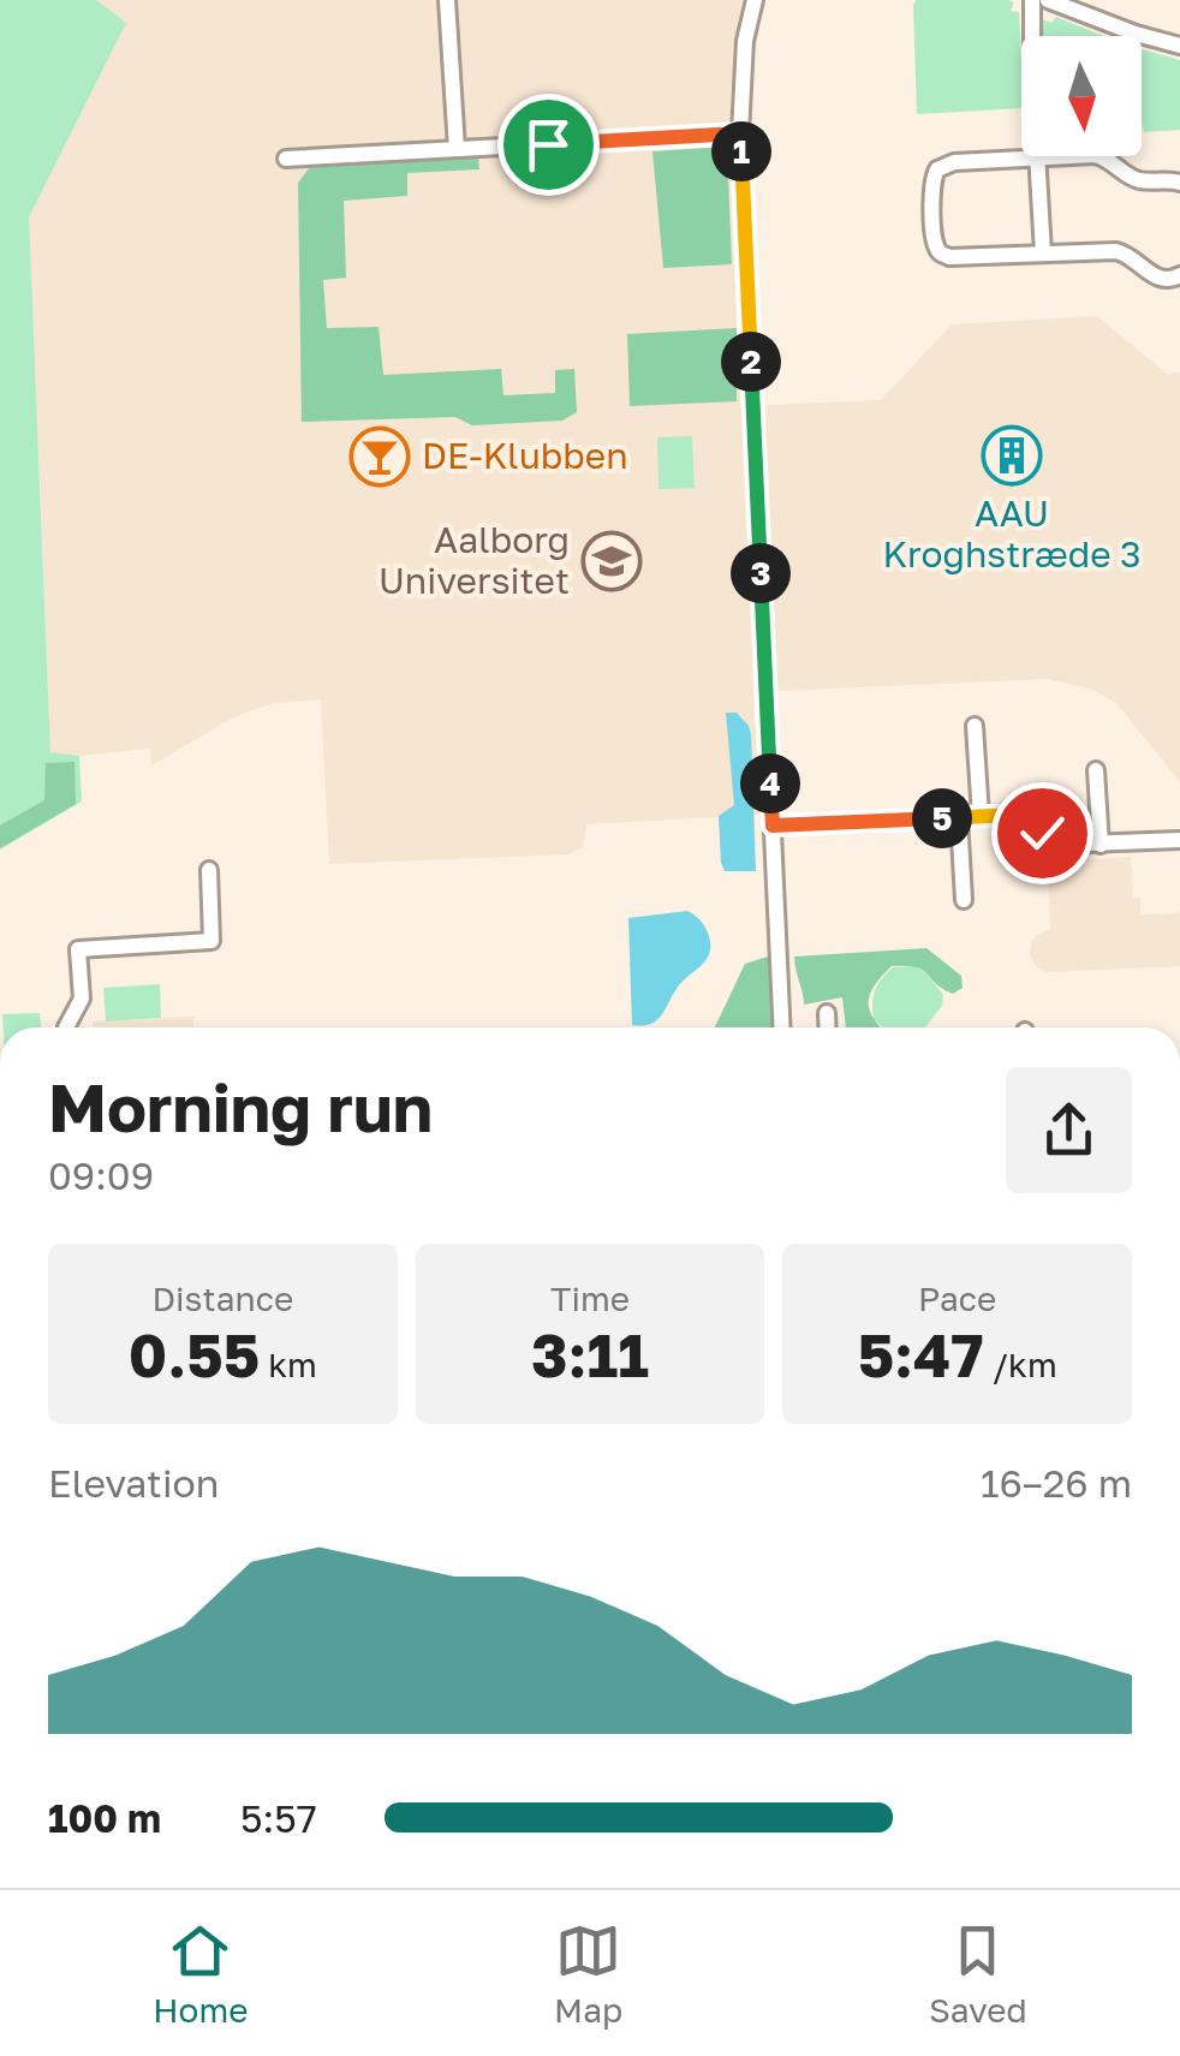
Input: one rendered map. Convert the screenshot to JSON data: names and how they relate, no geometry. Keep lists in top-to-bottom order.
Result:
{
  "places": {
    "building": ["AAU Kroghstræde 3"],
    "bar": ["DE-Klubben"],
    "school or university": ["Aalborg Universitet"]
  },
  "north": "bottom",
  "page": {
    "pins": [
      "1",
      "2",
      "3",
      "4",
      "5"
    ],
    "heading": ["Morning run", "09:09"],
    "stats": [
      ["Distance", "0.55 km"],
      ["Time", "3:11"],
      ["Pace", "5:47 /km"]
    ],
    "chart": ["Elevation", "16–26 m"],
    "list": [
      {
        "name": "100 m",
        "note": "5:57"
      }
    ],
    "tabs": ["Home", "Map", "Saved"]
  }
}
